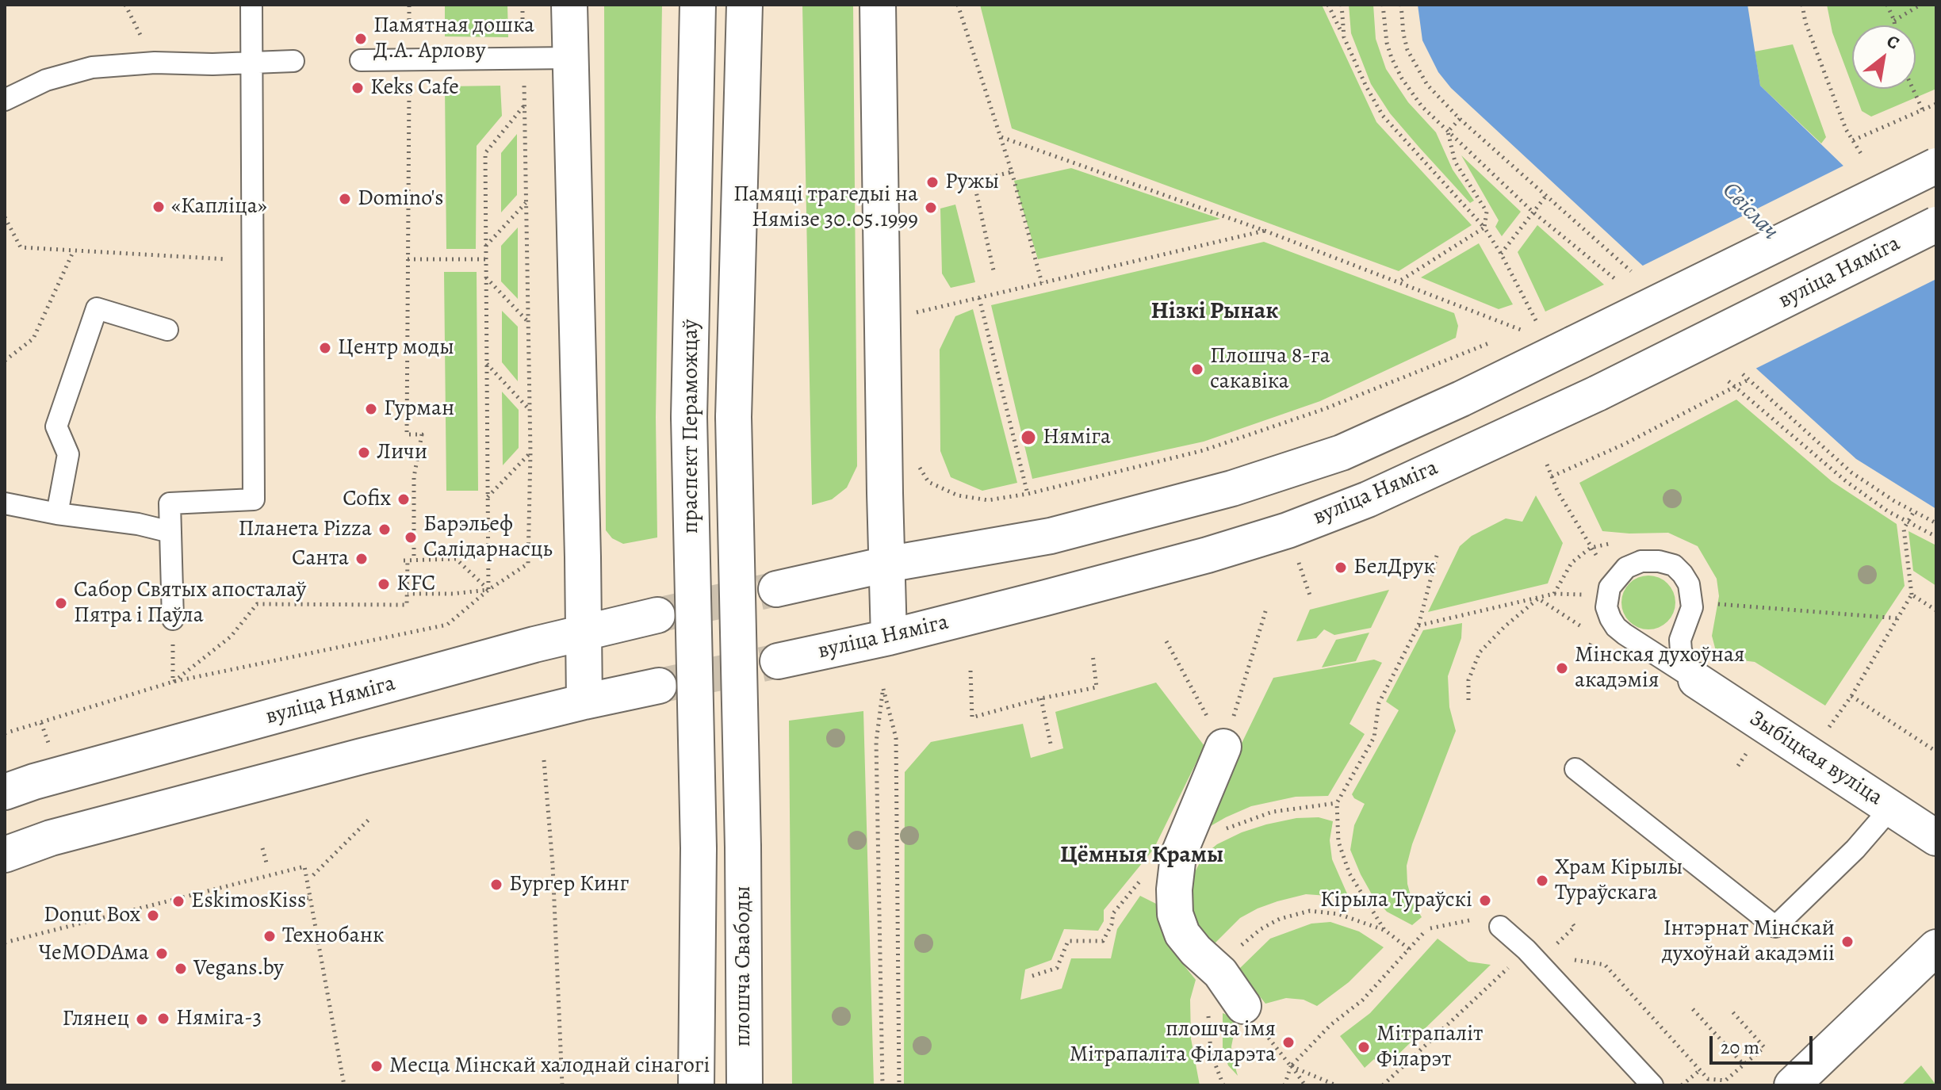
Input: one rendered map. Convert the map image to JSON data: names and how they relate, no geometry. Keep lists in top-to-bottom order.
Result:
{
  "streets": {
    "main road": [
      "вуліца Няміга",
      "праспект Пераможцаў",
      "Зыбіцкая вуліца",
      "плошча Свабоды"
    ]
  },
  "crossings": [
    ["праспект Пераможцаў", "плошча Свабоды"]
  ],
  "districts": ["Нізкі Рынак", "Цёмныя Крамы"],
  "water": ["Свіслач"],
  "places": [
    "Памятная дошка Д.А. Арлову",
    "Keks Cafe",
    "Ружы",
    "Domino's",
    "«Капліца»",
    "Памяці трагедыі на Нямізе 30.05.1999",
    "Центр моды",
    "Плошча 8-га сакавіка",
    "Гурман",
    "Няміга",
    "Личи",
    "Cofix",
    "Планета Pizza",
    "Барэльеф Салідарнасць",
    "Санта",
    "БелДрук",
    "KFC",
    "Сабор Святых апосталаў Пятра і Паўла",
    "Мінская духоўная акадэмія",
    "Храм Кірылы Тураўскага",
    "Бургер Кинг",
    "Кірыла Тураўскі",
    "EskimosKiss",
    "Donut Box",
    "Технобанк",
    "Інтэрнат Мінскай духоўнай акадэміі",
    "ЧеMODAма",
    "Vegans.by",
    "Няміга-3",
    "Глянец",
    "плошча імя Мітрапаліта Філарэта",
    "Мітрапаліт Філарэт",
    "Месца Мінскай халоднай сінагогі"
  ],
  "scale_bar": "20 m",
  "north": "top right"
}
